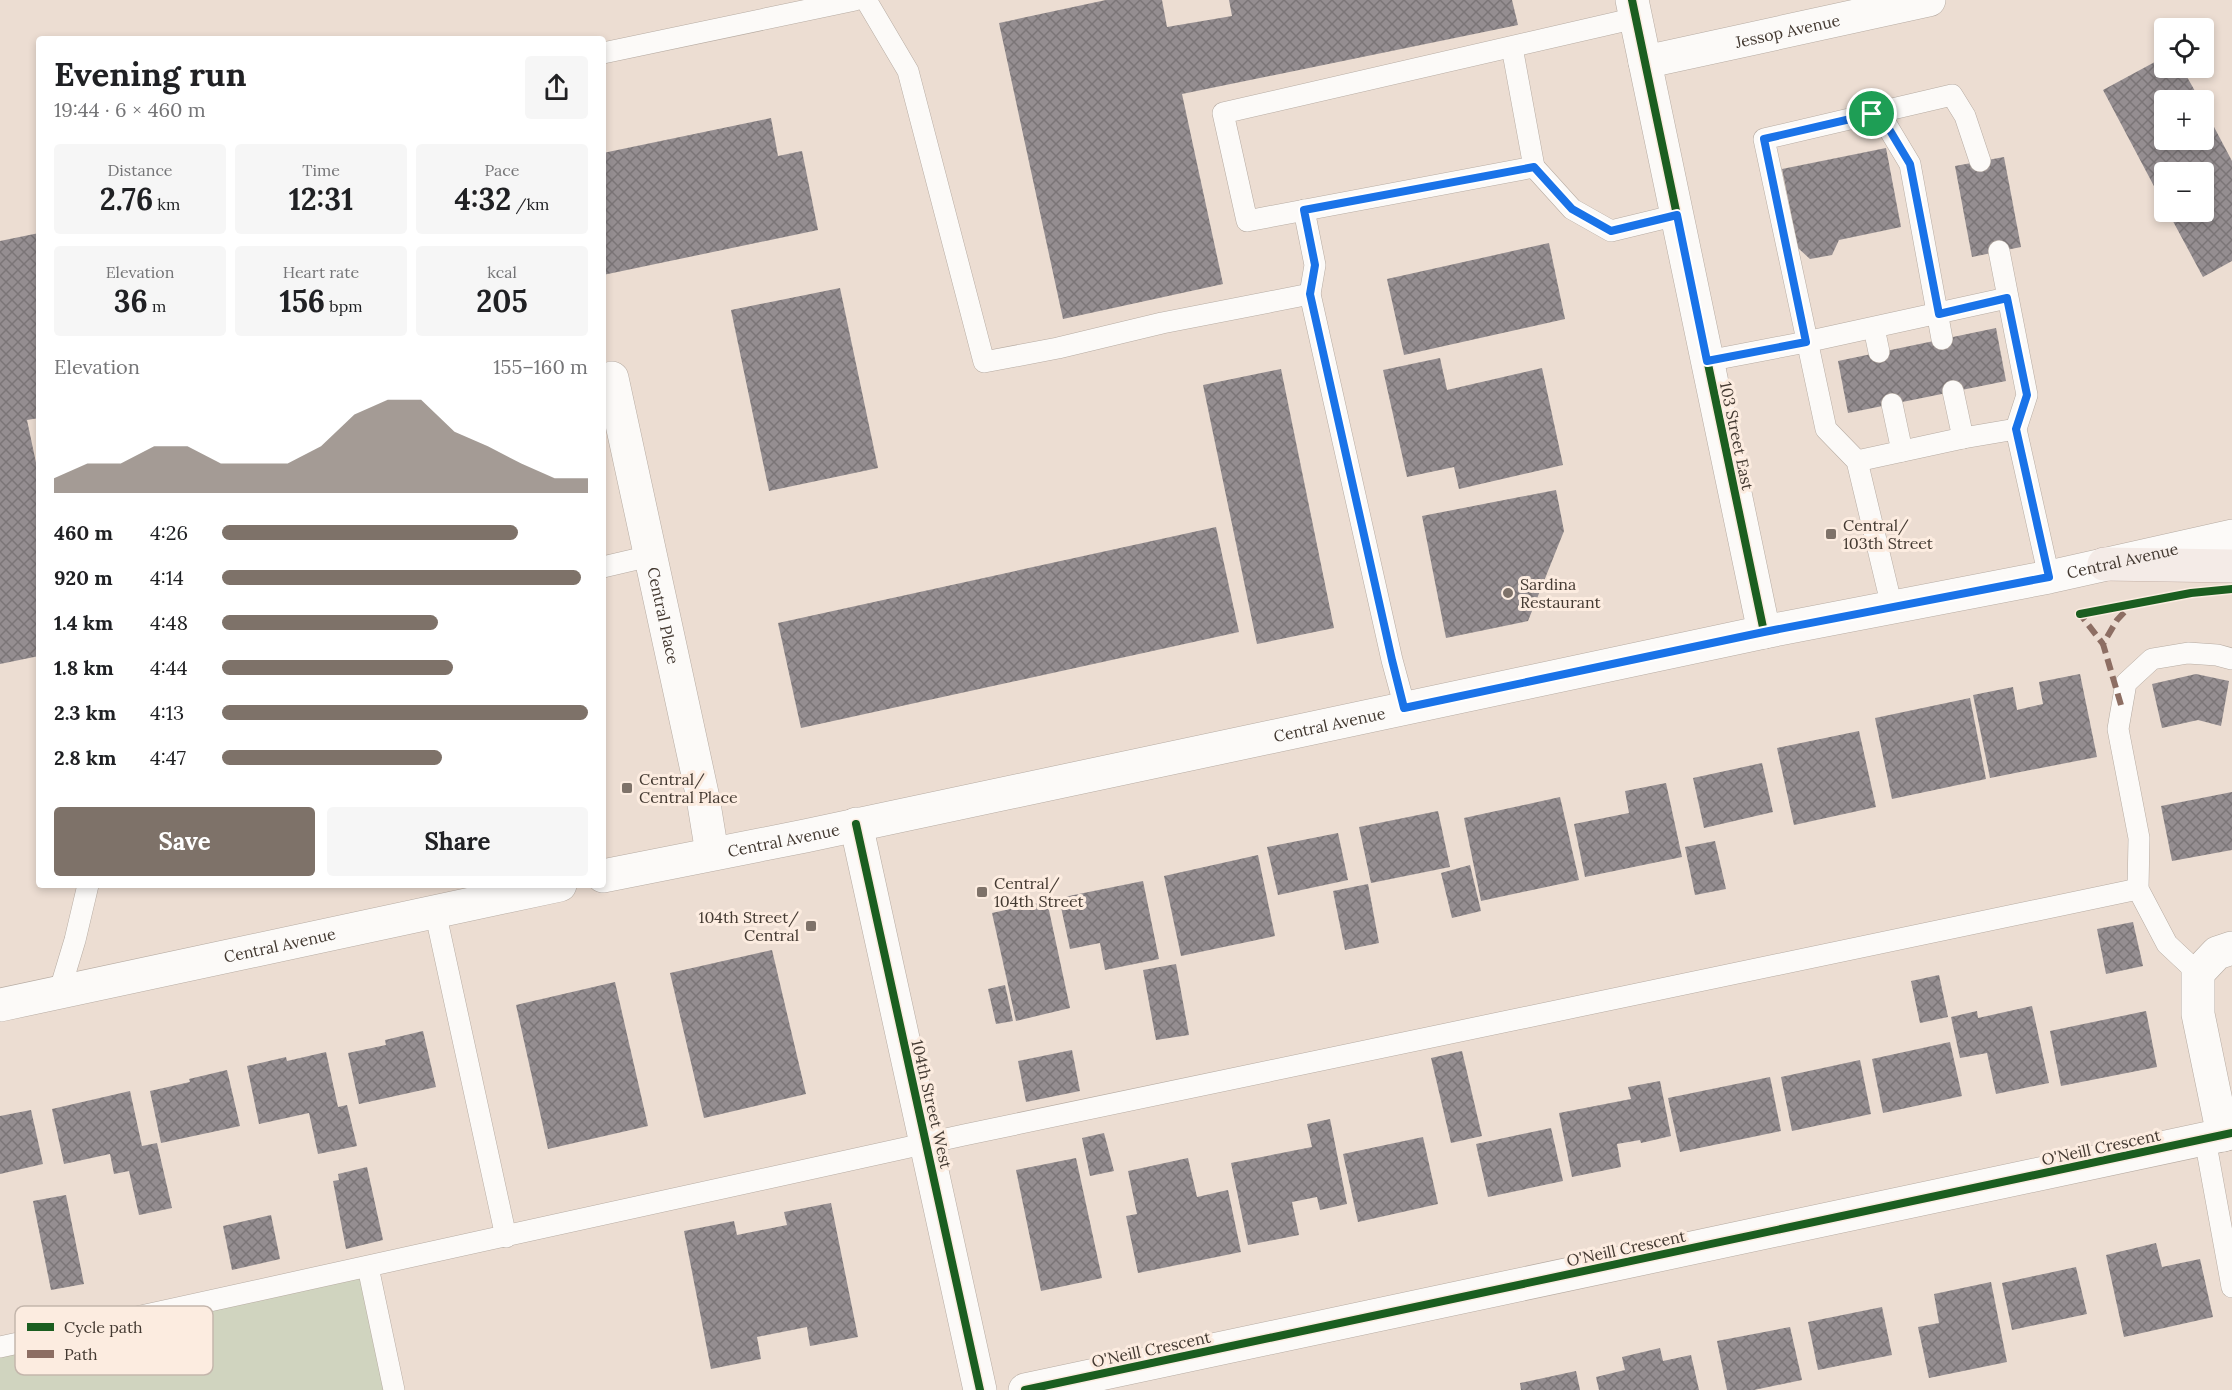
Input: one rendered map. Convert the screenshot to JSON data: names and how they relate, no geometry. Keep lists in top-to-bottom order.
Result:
{
  "streets": {
    "street": [
      "Jessop Avenue",
      "103 Street East",
      "Central Avenue",
      "Central Place",
      "104th Street West",
      "O'Neill Crescent"
    ]
  },
  "crossings": [
    ["Jessop Avenue", "103 Street East"],
    ["103 Street East", "Central Avenue"],
    ["Central Avenue", "Central Place"],
    ["Central Avenue", "104th Street West"]
  ],
  "places": {
    "transit": [
      "Central/ 103th Street",
      "Central/ Central Place",
      "Central/ 104th Street",
      "104th Street/ Central"
    ],
    "other": ["Sardina Restaurant"]
  },
  "legend": ["Cycle path", "Path"],
  "page": {
    "map_buttons": ["+", "−"],
    "heading": ["Evening run", "19:44 · 6 × 460 m"],
    "stats": [
      ["Distance", "2.76 km"],
      ["Time", "12:31"],
      ["Pace", "4:32 /km"],
      ["Elevation", "36 m"],
      ["Heart rate", "156 bpm"],
      ["kcal", "205"]
    ],
    "chart": ["Elevation", "155–160 m"],
    "list": [
      {
        "name": "460 m",
        "note": "4:26"
      },
      {
        "name": "920 m",
        "note": "4:14"
      },
      {
        "name": "1.4 km",
        "note": "4:48"
      },
      {
        "name": "1.8 km",
        "note": "4:44"
      },
      {
        "name": "2.3 km",
        "note": "4:13"
      },
      {
        "name": "2.8 km",
        "note": "4:47"
      }
    ],
    "buttons": ["Save", "Share"]
  }
}
